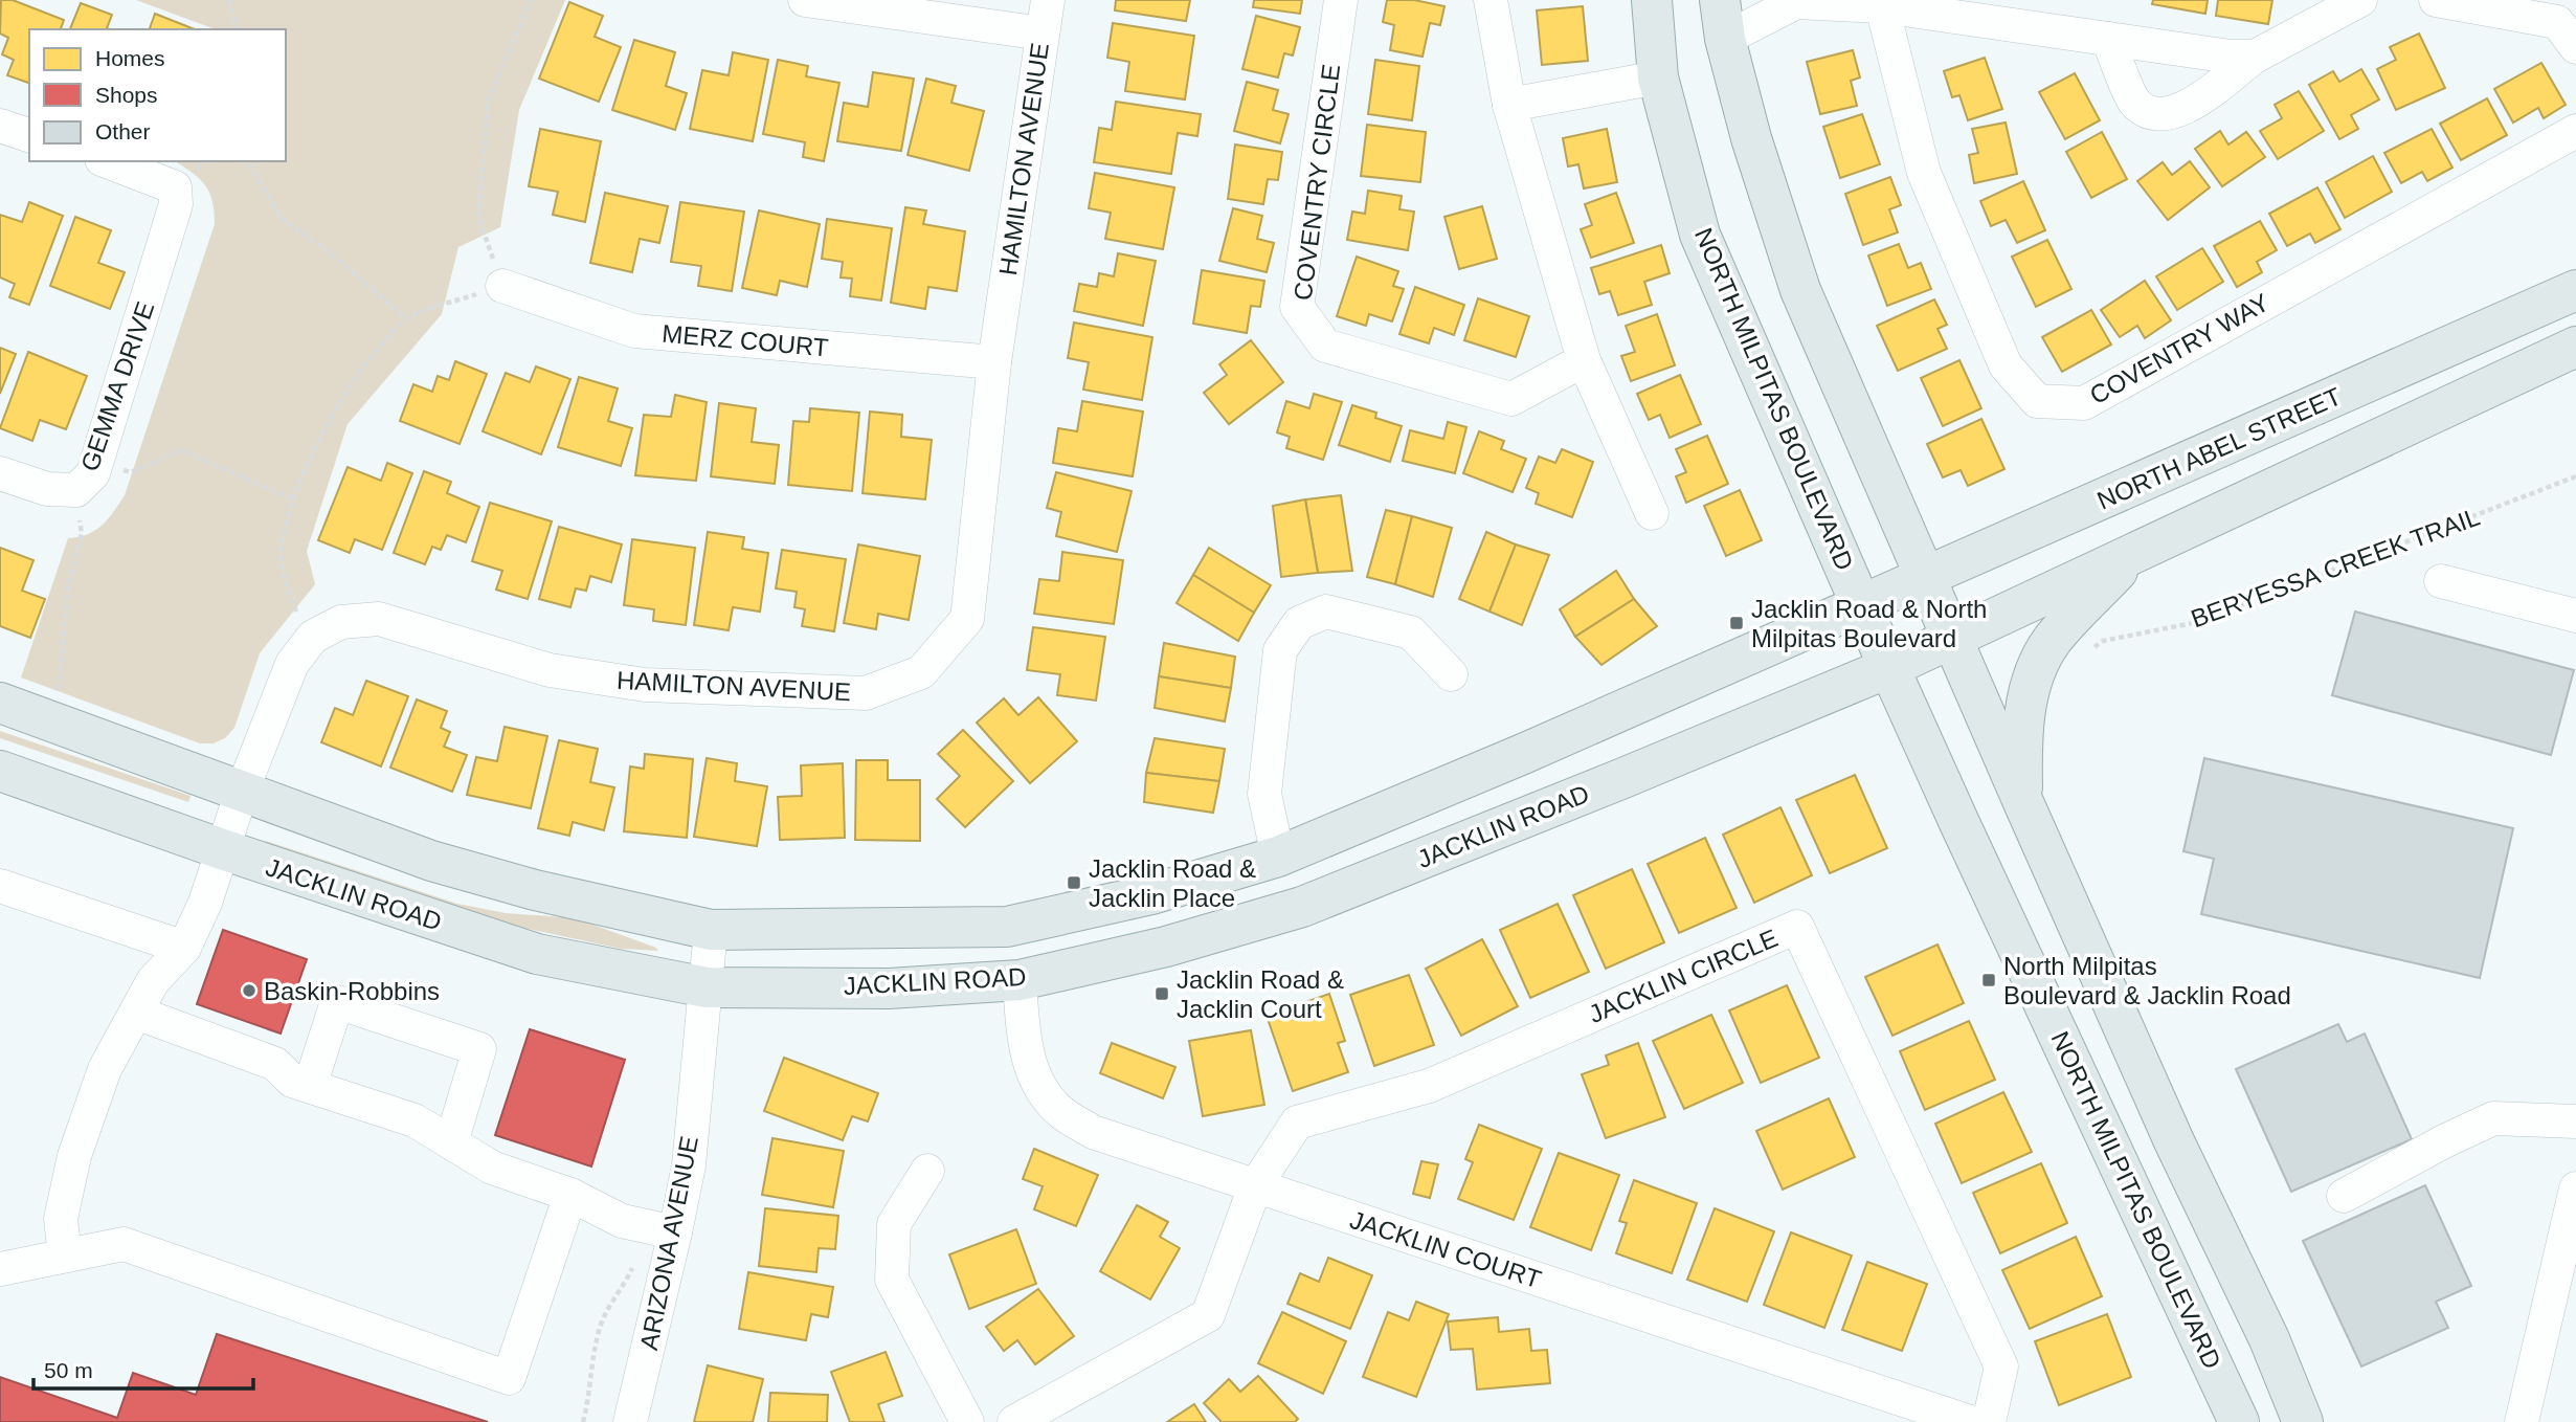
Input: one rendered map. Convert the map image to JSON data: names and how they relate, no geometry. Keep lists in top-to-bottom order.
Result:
{
  "streets": {
    "main road": ["NORTH MILPITAS BOULEVARD", "NORTH ABEL STREET", "JACKLIN ROAD"],
    "street": [
      "HAMILTON AVENUE",
      "COVENTRY CIRCLE",
      "MERZ COURT",
      "COVENTRY WAY",
      "GEMMA DRIVE",
      "JACKLIN CIRCLE",
      "ARIZONA AVENUE",
      "JACKLIN COURT"
    ],
    "path": ["BERYESSA CREEK TRAIL"]
  },
  "crossings": [
    ["HAMILTON AVENUE", "MERZ COURT"],
    ["HAMILTON AVENUE", "JACKLIN ROAD"],
    ["NORTH MILPITAS BOULEVARD", "NORTH ABEL STREET"],
    ["NORTH MILPITAS BOULEVARD", "JACKLIN ROAD"],
    ["NORTH ABEL STREET", "JACKLIN ROAD"],
    ["JACKLIN ROAD", "ARIZONA AVENUE"],
    ["JACKLIN ROAD", "JACKLIN COURT"],
    ["JACKLIN CIRCLE", "JACKLIN COURT"]
  ],
  "places": {
    "transit": [
      "Jacklin Road & North Milpitas Boulevard",
      "Jacklin Road & Jacklin Place",
      "North Milpitas Boulevard & Jacklin Road",
      "Jacklin Road & Jacklin Court"
    ],
    "other": ["Baskin-Robbins"]
  },
  "legend": ["Homes", "Shops", "Other"],
  "scale_bar": "50 m"
}
